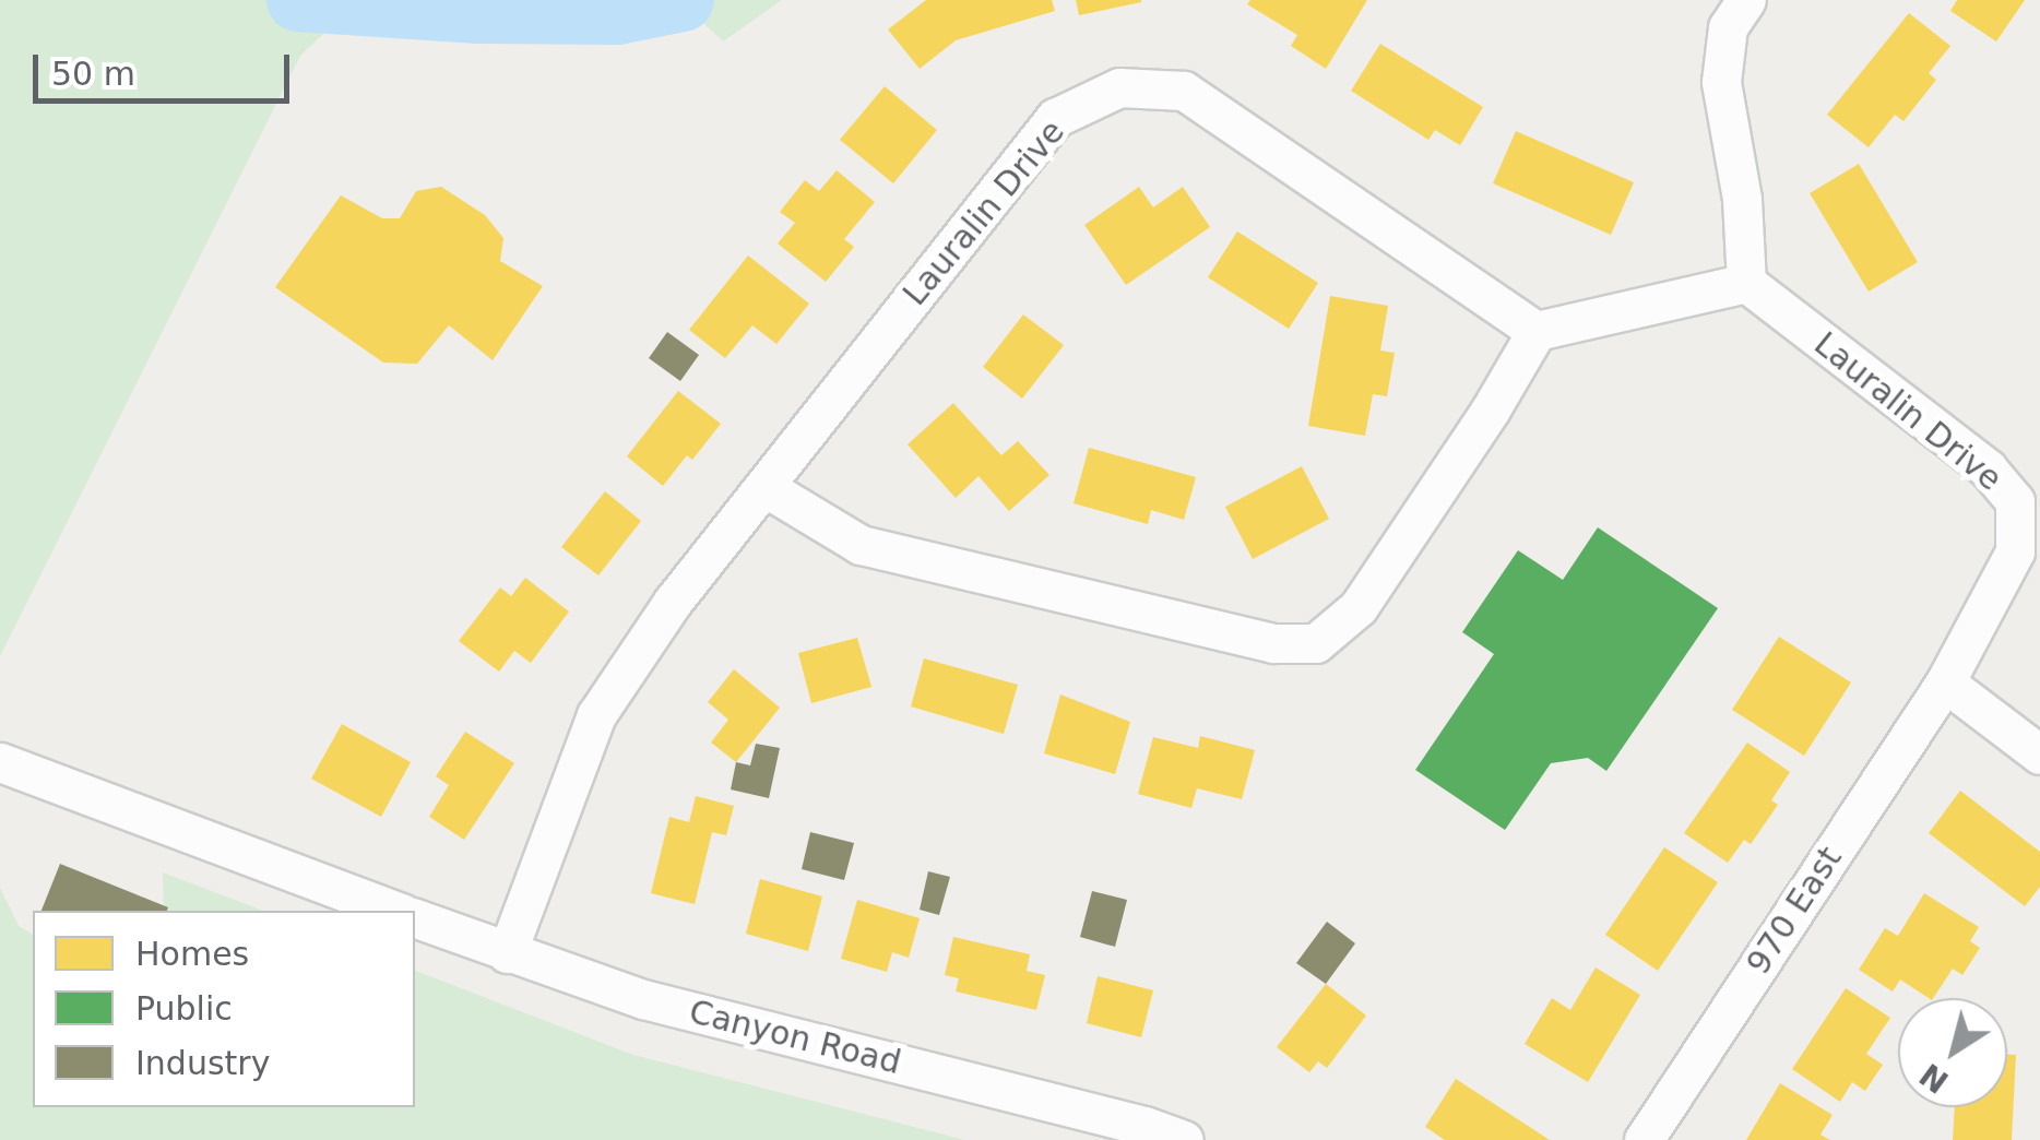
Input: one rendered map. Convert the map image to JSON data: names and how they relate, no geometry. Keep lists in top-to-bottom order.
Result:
{
  "streets": {
    "street": ["Lauralin Drive", "970 East", "Canyon Road"]
  },
  "crossings": [
    ["Lauralin Drive", "970 East"],
    ["Lauralin Drive", "Canyon Road"]
  ],
  "legend": ["Homes", "Public", "Industry"],
  "scale_bar": "50 m",
  "north": "bottom left"
}
